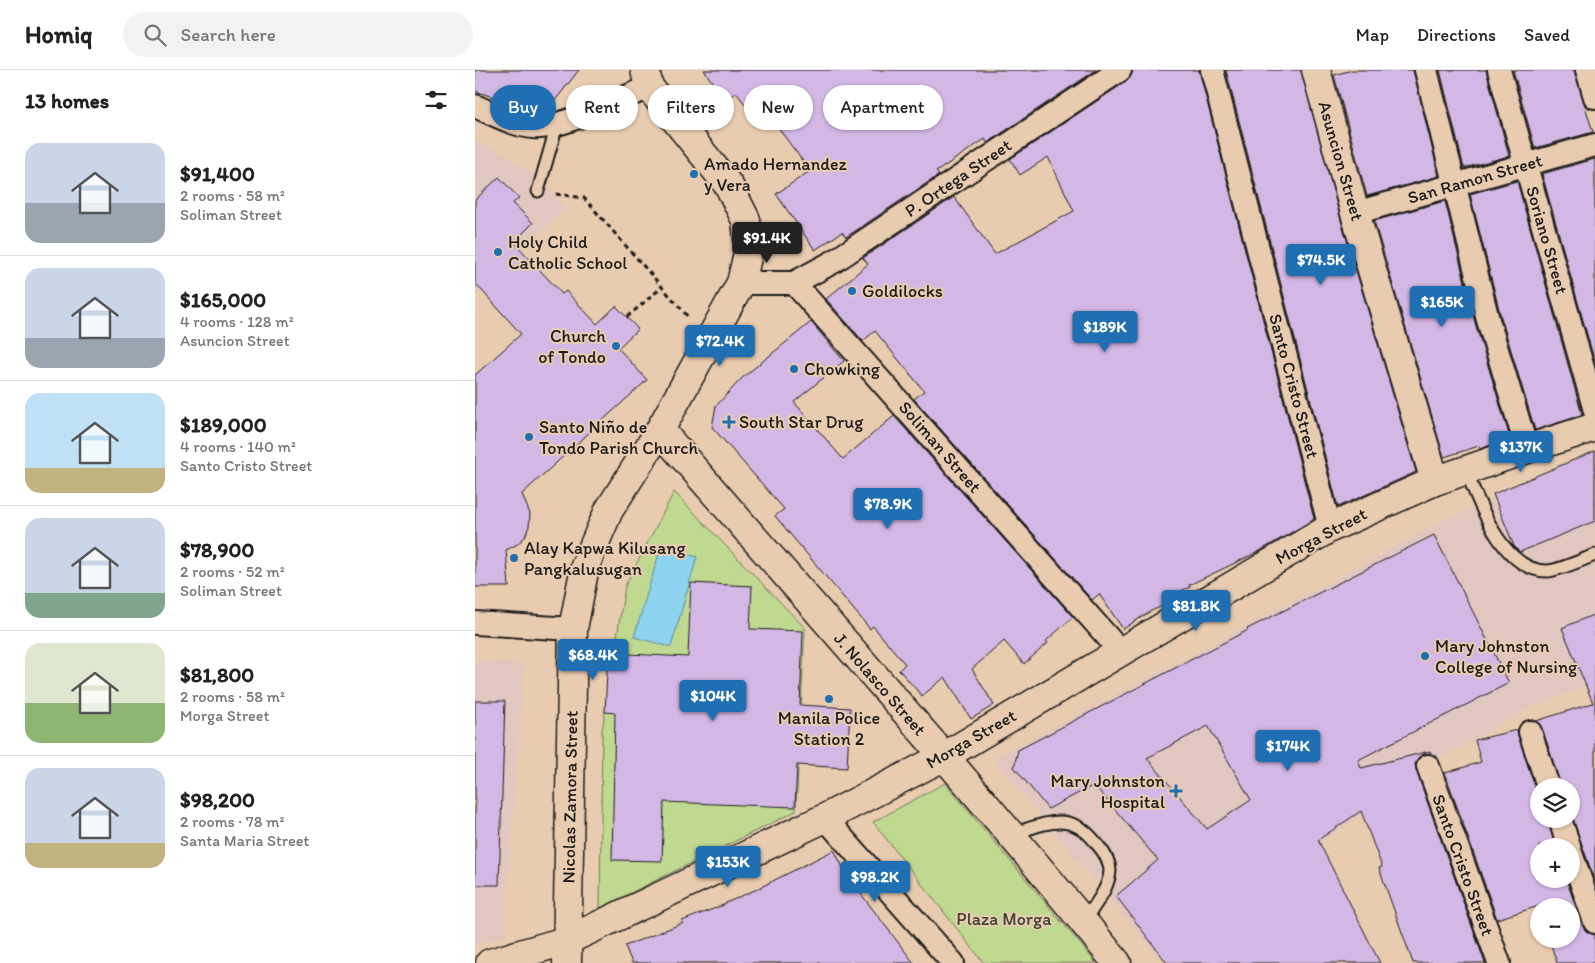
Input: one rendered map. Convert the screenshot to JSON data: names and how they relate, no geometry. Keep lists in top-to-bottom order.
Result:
{
  "streets": {
    "street": [
      "Asuncion Street",
      "P. Ortega Street",
      "San Ramon Street",
      "Soriano Street",
      "Santo Cristo Street",
      "Soliman Street",
      "Morga Street",
      "J. Nolasco Street",
      "Nicolas Zamora Street"
    ]
  },
  "crossings": [
    ["Asuncion Street", "San Ramon Street"],
    ["Asuncion Street", "Morga Street"],
    ["P. Ortega Street", "Soliman Street"],
    ["San Ramon Street", "Soriano Street"],
    ["Santo Cristo Street", "Morga Street"],
    ["Soliman Street", "Morga Street"],
    ["Morga Street", "J. Nolasco Street"],
    ["Morga Street", "Nicolas Zamora Street"],
    ["J. Nolasco Street", "Nicolas Zamora Street"]
  ],
  "parks": ["Plaza Morga"],
  "places": {
    "other": [
      "Amado Hernandez y Vera",
      "Holy Child Catholic School",
      "Goldilocks",
      "Church of Tondo",
      "Chowking",
      "Santo Niño de Tondo Parish Church",
      "Alay Kapwa Kilusang Pangkalusugan",
      "Mary Johnston College of Nursing",
      "Manila Police Station 2"
    ],
    "health": ["South Star Drug", "Mary Johnston Hospital"]
  },
  "page": {
    "header": "Homiq",
    "search": "Search here",
    "nav": ["Map", "Directions", "Saved"],
    "heading": "13 homes",
    "chip": [
      "Buy",
      "Rent",
      "Filters",
      "New",
      "Apartment"
    ],
    "list": [
      {
        "name": "$91,400",
        "note": "2 rooms · 58 m² · Soliman Street"
      },
      {
        "name": "$165,000",
        "note": "4 rooms · 128 m² · Asuncion Street"
      },
      {
        "name": "$189,000",
        "note": "4 rooms · 140 m² · Santo Cristo Street"
      },
      {
        "name": "$78,900",
        "note": "2 rooms · 52 m² · Soliman Street"
      },
      {
        "name": "$81,800",
        "note": "2 rooms · 58 m² · Morga Street"
      },
      {
        "name": "$98,200",
        "note": "2 rooms · 78 m² · Santa Maria Street"
      }
    ],
    "price": [
      "$91.4K",
      "$74.5K",
      "$165K",
      "$189K",
      "$72.4K",
      "$137K",
      "$78.9K",
      "$81.8K",
      "$68.4K",
      "$104K",
      "$174K",
      "$153K",
      "$98.2K"
    ],
    "map_buttons": ["+", "−"]
  }
}
